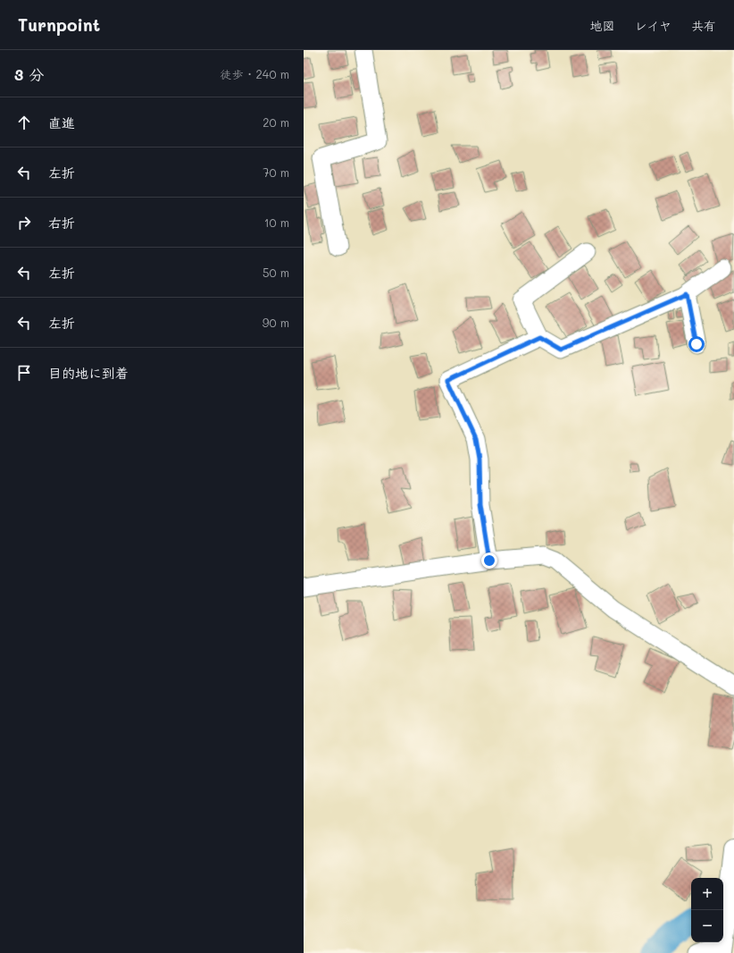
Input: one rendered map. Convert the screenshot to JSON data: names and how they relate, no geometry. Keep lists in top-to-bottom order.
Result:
{
  "page": {
    "header": "Turnpoint",
    "nav": ["地図", "レイヤ", "共有"],
    "heading": ["3 分", "徒歩 · 240 m"],
    "list": [
      ["直進", "20 m"],
      ["左折", "70 m"],
      ["右折", "10 m"],
      ["左折", "50 m"],
      ["左折", "90 m"],
      "目的地に到着"
    ],
    "map_buttons": ["+", "−"]
  }
}
